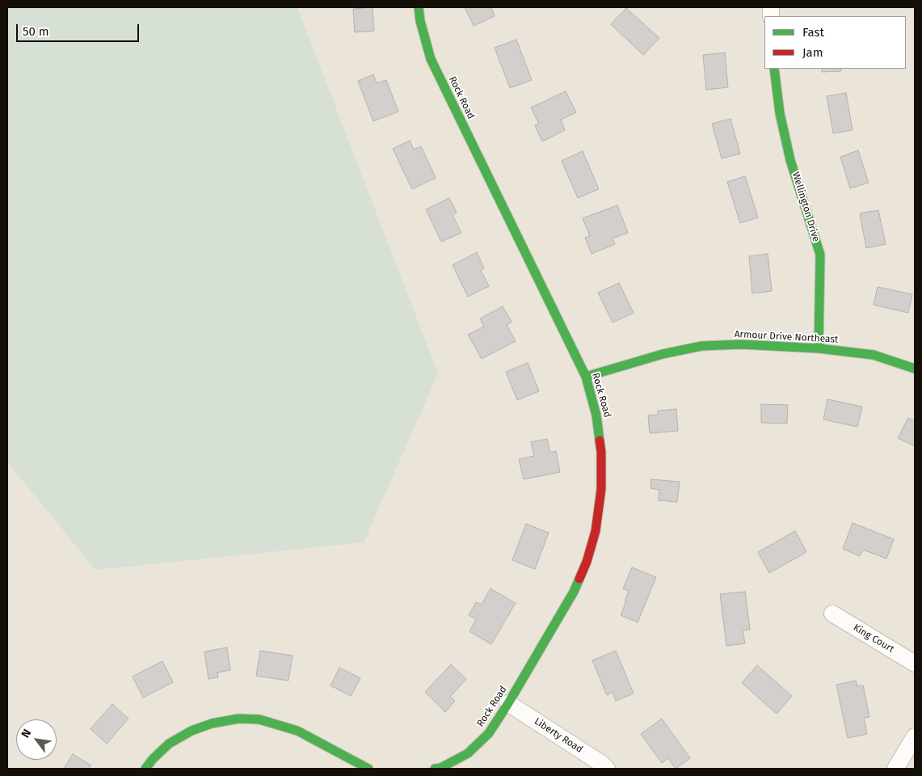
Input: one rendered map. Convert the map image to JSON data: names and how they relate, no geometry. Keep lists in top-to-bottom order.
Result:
{
  "streets": {
    "street": [
      "Rock Road",
      "Wellington Drive",
      "Armour Drive Northeast",
      "King Court",
      "Liberty Road"
    ]
  },
  "crossings": [
    ["Rock Road", "Armour Drive Northeast"],
    ["Rock Road", "Liberty Road"],
    ["Wellington Drive", "Armour Drive Northeast"]
  ],
  "legend": ["Fast", "Jam"],
  "scale_bar": "50 m",
  "north": "top left"
}
